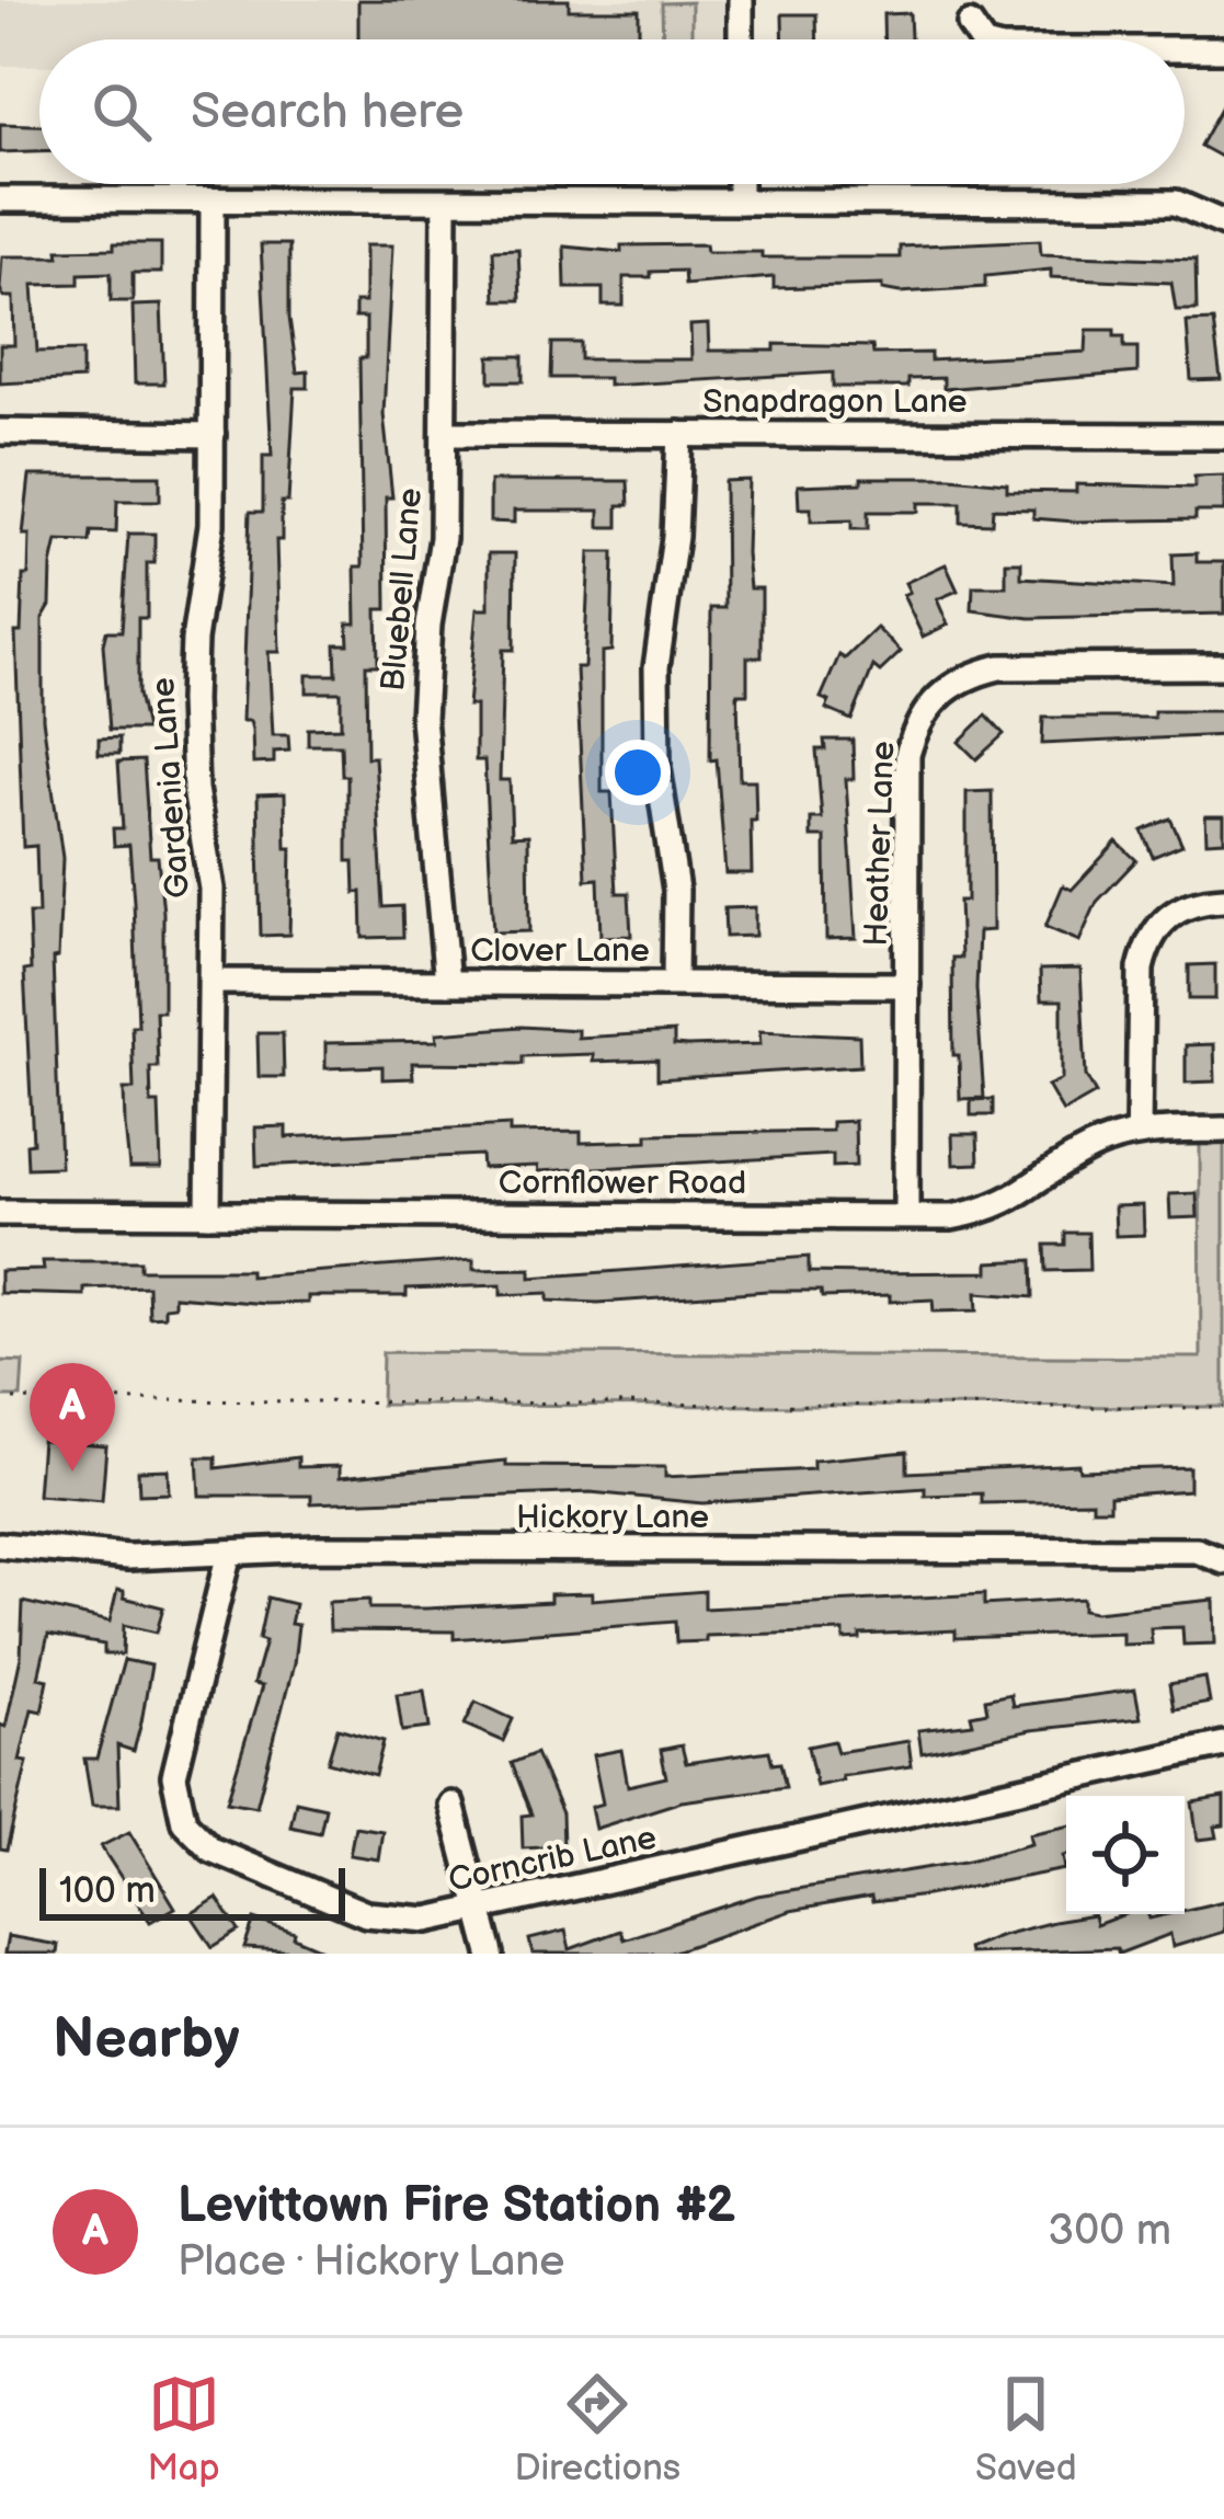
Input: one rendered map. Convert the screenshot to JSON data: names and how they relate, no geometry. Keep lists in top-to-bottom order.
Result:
{
  "streets": {
    "street": [
      "Snapdragon Lane",
      "Bluebell Lane",
      "Gardenia Lane",
      "Heather Lane",
      "Clover Lane",
      "Cornflower Road",
      "Hickory Lane",
      "Corncrib Lane"
    ]
  },
  "crossings": [
    ["Snapdragon Lane", "Bluebell Lane"],
    ["Bluebell Lane", "Clover Lane"],
    ["Gardenia Lane", "Clover Lane"],
    ["Gardenia Lane", "Cornflower Road"],
    ["Heather Lane", "Clover Lane"],
    ["Heather Lane", "Cornflower Road"],
    ["Hickory Lane", "Corncrib Lane"]
  ],
  "scale_bar": "100 m",
  "page": {
    "search": "Search here",
    "pins": "A",
    "scale": "100 m",
    "heading": "Nearby",
    "list": [
      {
        "mark": "A",
        "name": "Levittown Fire Station #2",
        "note": "Place · Hickory Lane",
        "value": "300 m"
      }
    ],
    "nav": ["Map", "Directions", "Saved"]
  }
}
